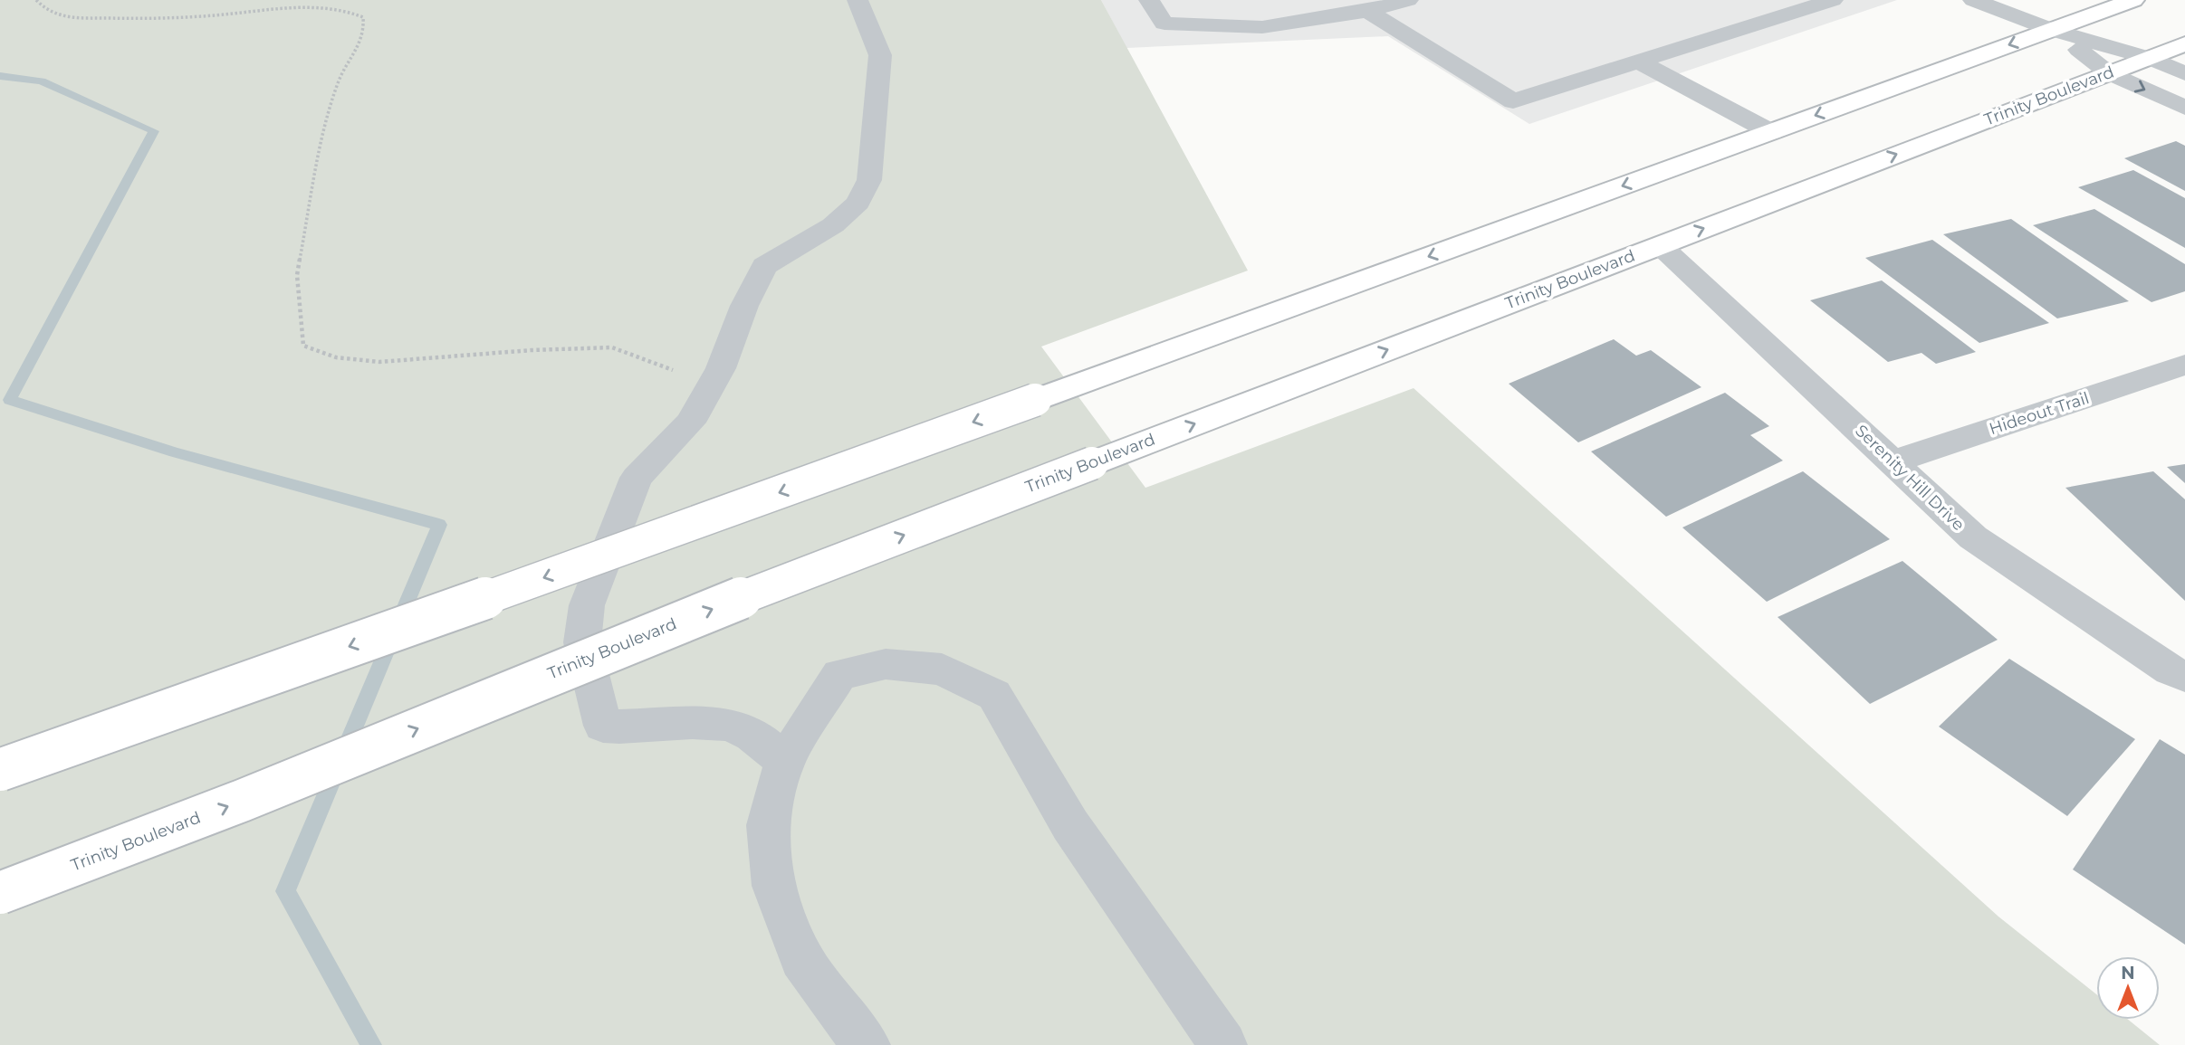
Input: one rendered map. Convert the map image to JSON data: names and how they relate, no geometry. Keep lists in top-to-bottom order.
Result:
{
  "streets": {
    "main road": ["Trinity Boulevard"],
    "street": ["Hideout Trail", "Serenity Hill Drive"]
  },
  "crossings": [
    ["Trinity Boulevard", "Serenity Hill Drive"],
    ["Hideout Trail", "Serenity Hill Drive"]
  ],
  "north": "top"
}
